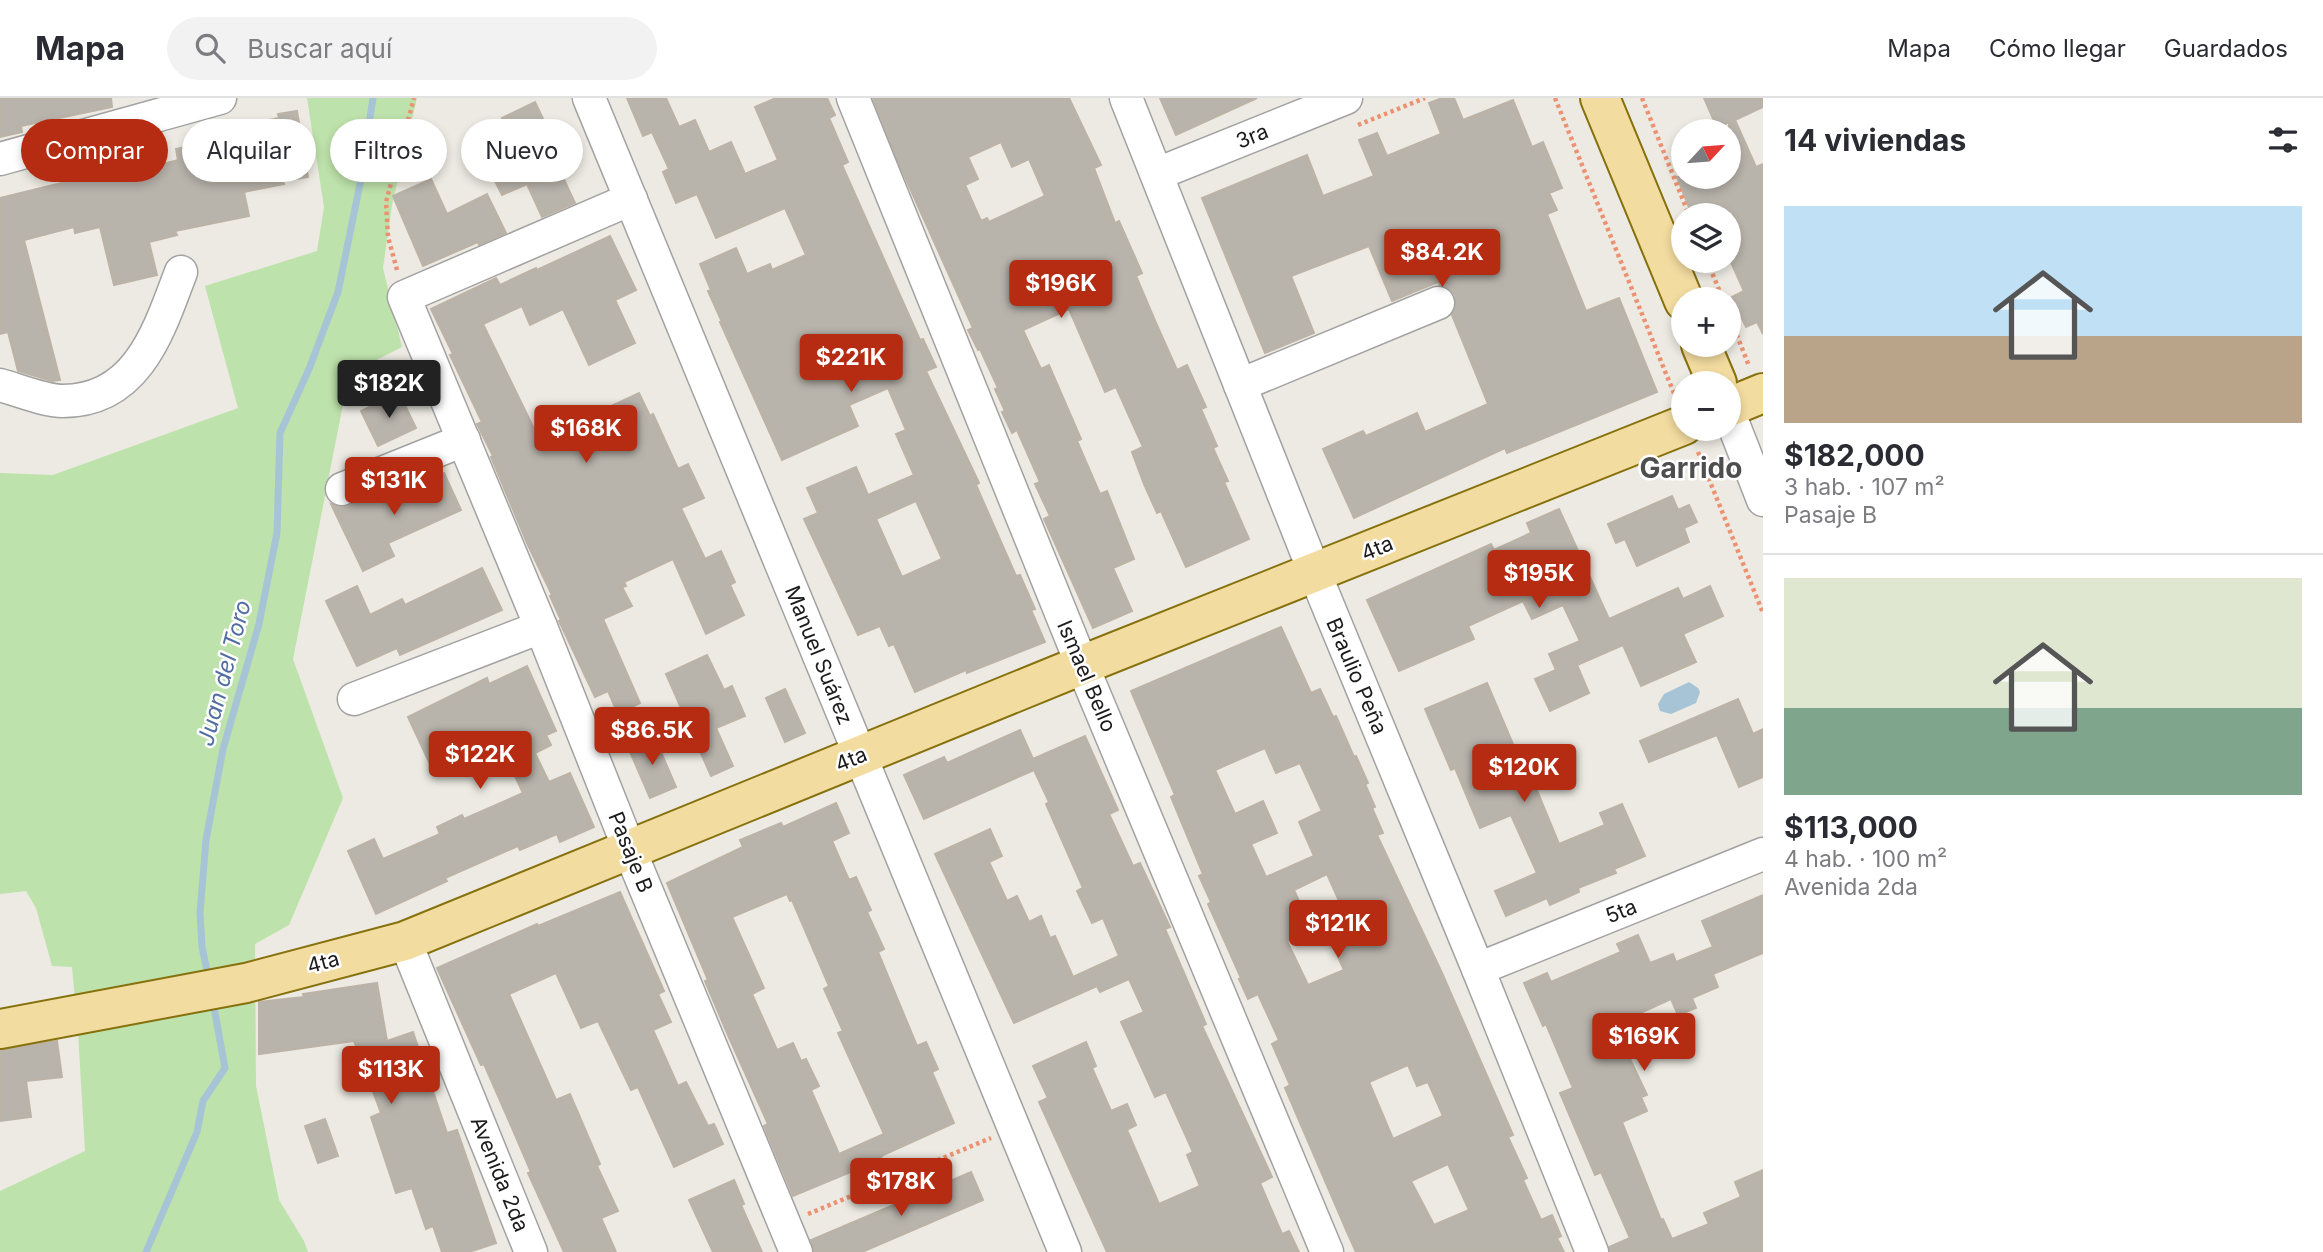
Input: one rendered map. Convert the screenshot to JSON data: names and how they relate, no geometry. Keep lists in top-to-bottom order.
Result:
{
  "streets": {
    "main road": ["4ta"],
    "street": [
      "3ra",
      "Manuel Suárez",
      "Ismael Bello",
      "Braulio Peña",
      "Pasaje B",
      "5ta",
      "Avenida 2da"
    ]
  },
  "crossings": [
    ["3ra", "Braulio Peña"],
    ["4ta", "Manuel Suárez"],
    ["4ta", "Ismael Bello"],
    ["4ta", "Braulio Peña"],
    ["4ta", "Pasaje B"],
    ["4ta", "Avenida 2da"],
    ["Braulio Peña", "5ta"]
  ],
  "districts": ["Garrido"],
  "water": ["Juan del Toro"],
  "north": "top right",
  "page": {
    "header": "Mapa",
    "search": "Buscar aquí",
    "nav": ["Mapa", "Cómo llegar", "Guardados"],
    "heading": "14 viviendas",
    "map_buttons": ["+", "−"],
    "chip": [
      "Comprar",
      "Alquilar",
      "Filtros",
      "Nuevo"
    ],
    "list": [
      {
        "name": "$182,000",
        "note": "3 hab. · 107 m² · Pasaje B"
      },
      {
        "name": "$113,000",
        "note": "4 hab. · 100 m² · Avenida 2da"
      }
    ],
    "price": [
      "$84.2K",
      "$196K",
      "$221K",
      "$182K",
      "$168K",
      "$131K",
      "$195K",
      "$86.5K",
      "$122K",
      "$120K",
      "$121K",
      "$169K",
      "$113K",
      "$178K"
    ]
  }
}
